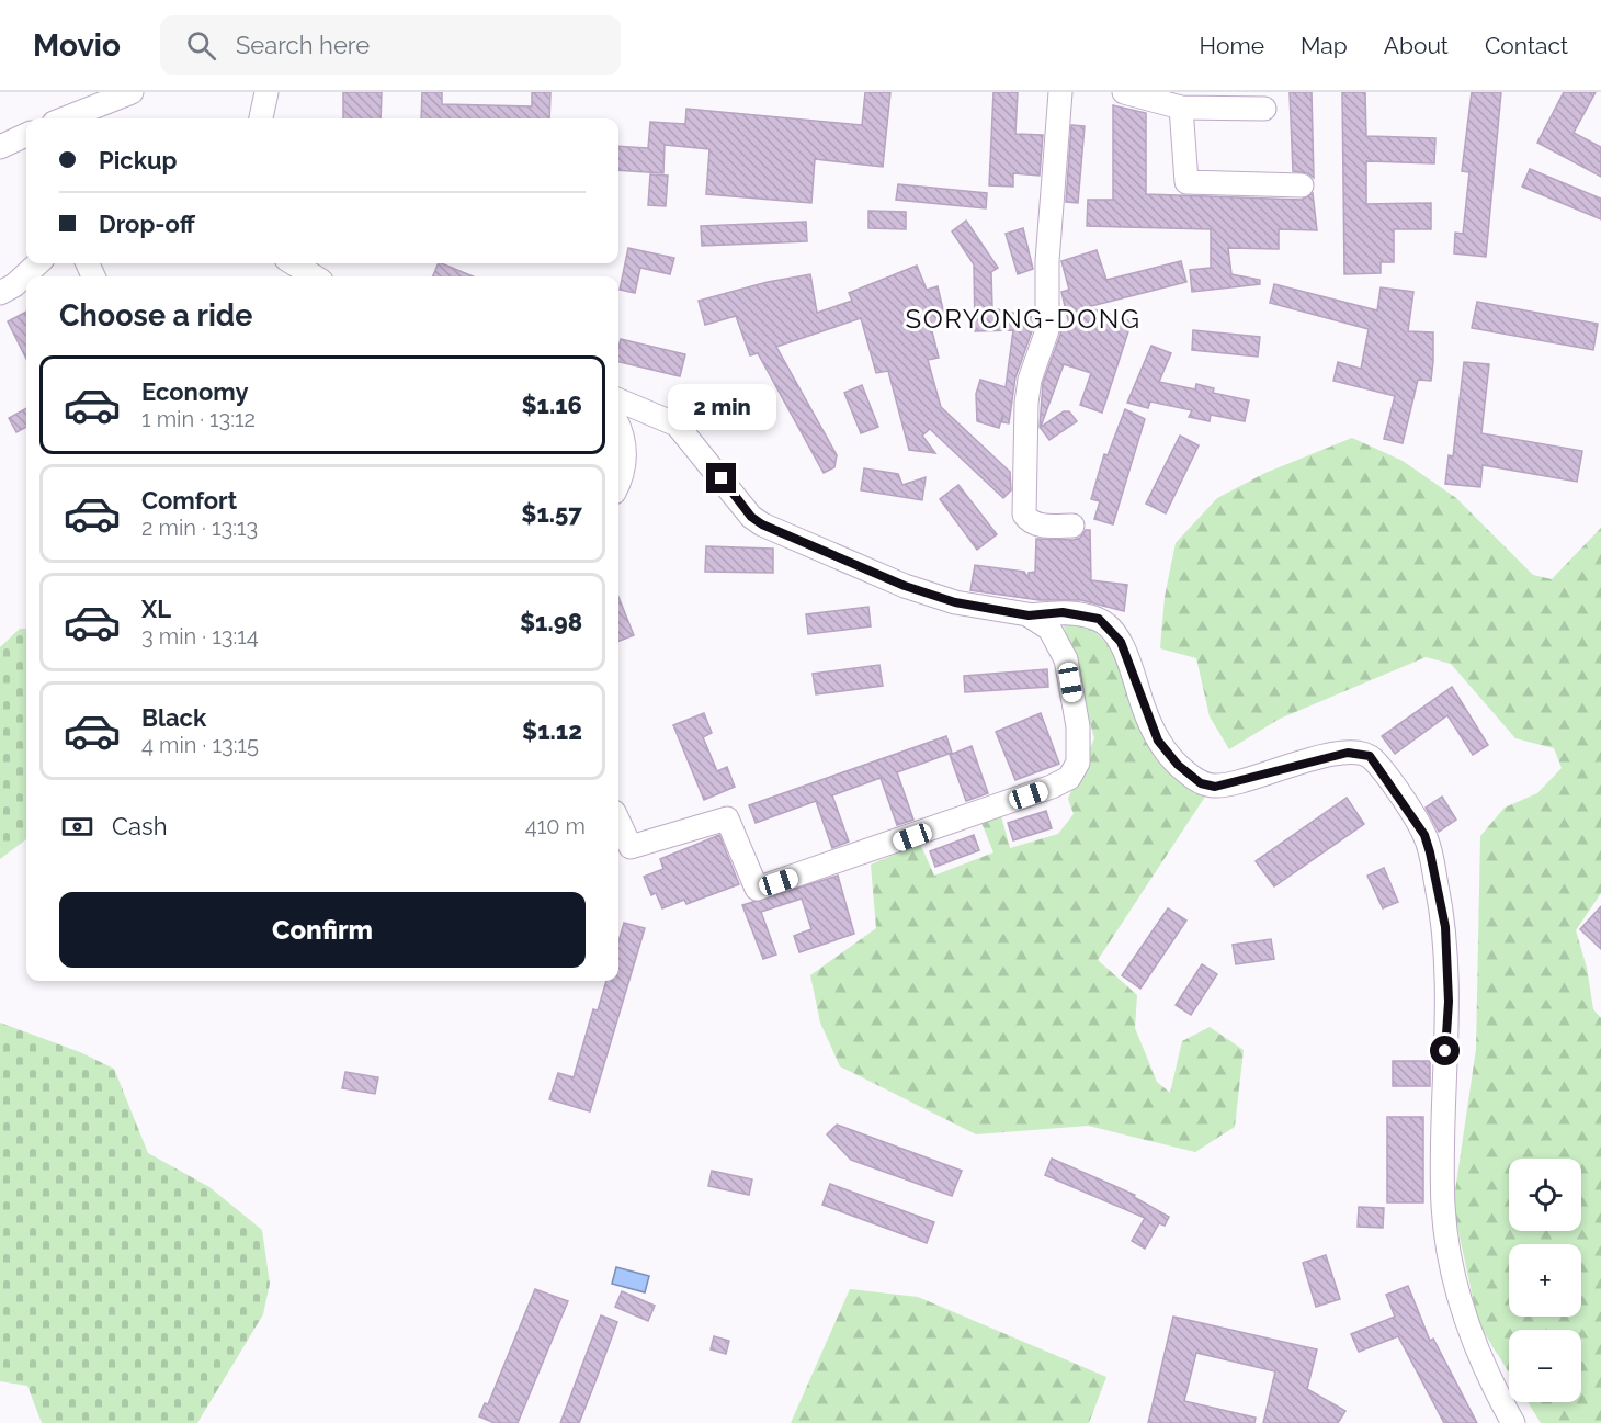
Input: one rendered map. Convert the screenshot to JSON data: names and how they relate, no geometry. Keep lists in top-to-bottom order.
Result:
{
  "districts": ["SORYONG-DONG"],
  "page": {
    "header": "Movio",
    "search": "Search here",
    "nav": [
      "Home",
      "Map",
      "About",
      "Contact"
    ],
    "banner": ["Pickup", "Drop-off"],
    "heading": "Choose a ride",
    "list": [
      {
        "name": "Economy",
        "note": "1 min · 13:12",
        "value": "$1.16"
      },
      {
        "name": "Comfort",
        "note": "2 min · 13:13",
        "value": "$1.57"
      },
      {
        "name": "XL",
        "note": "3 min · 13:14",
        "value": "$1.98"
      },
      {
        "name": "Black",
        "note": "4 min · 13:15",
        "value": "$1.12"
      }
    ],
    "bubble": "2 min",
    "pay": ["Cash", "410 m"],
    "buttons": "Confirm",
    "map_buttons": ["+", "−"]
  }
}
